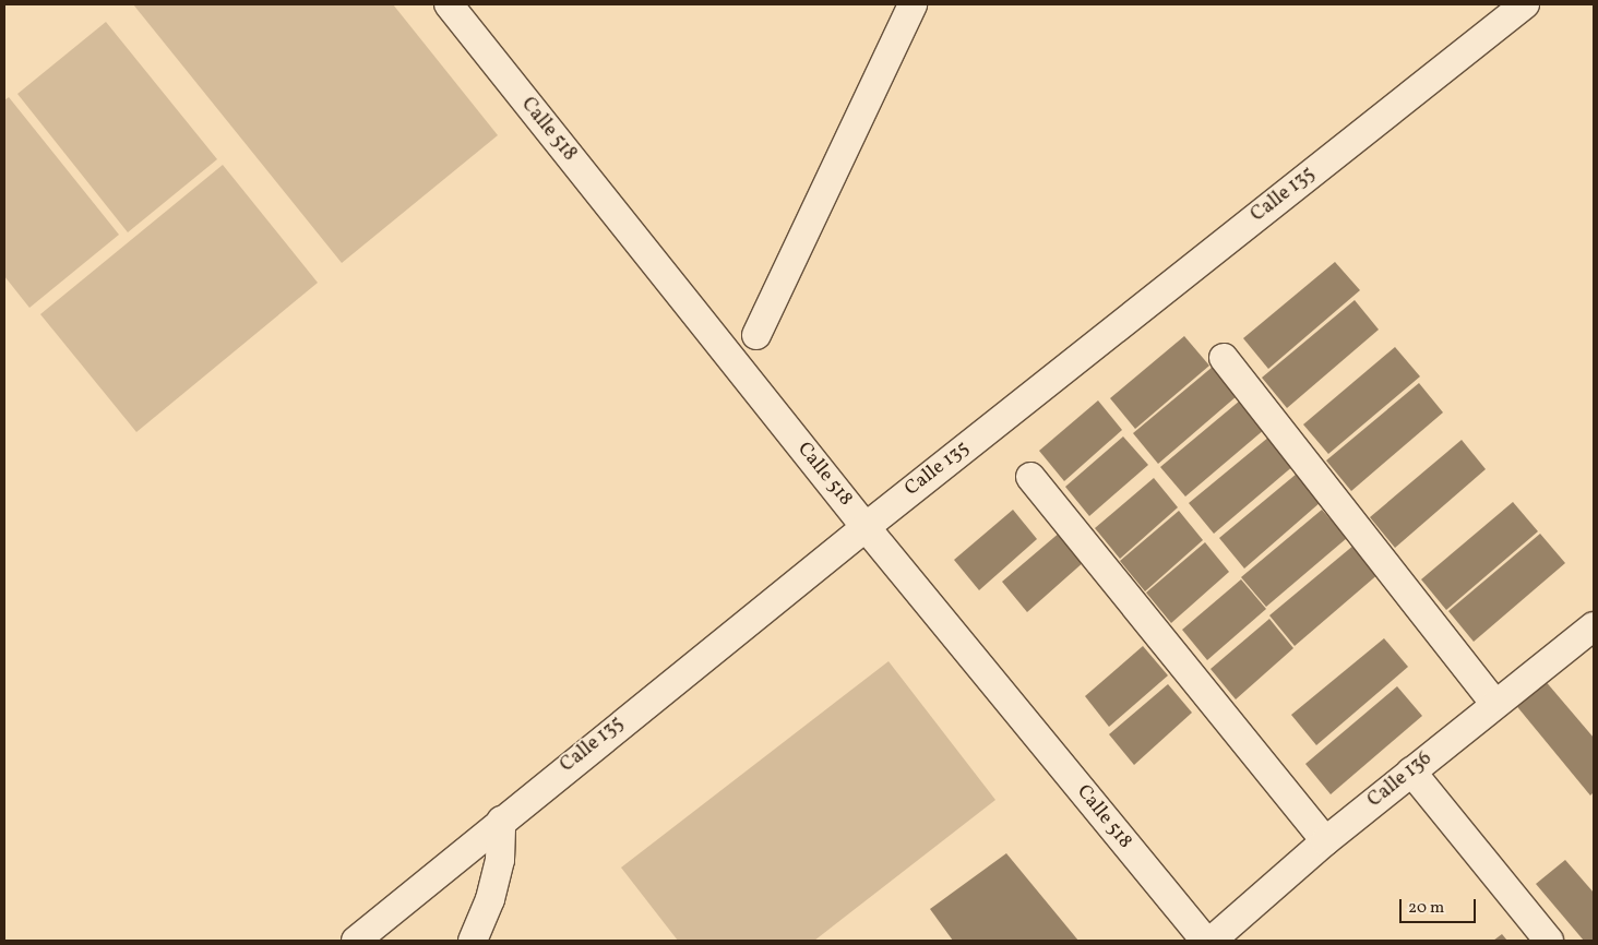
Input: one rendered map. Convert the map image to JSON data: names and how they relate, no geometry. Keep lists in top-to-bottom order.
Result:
{
  "streets": {
    "street": ["Calle 518", "Calle 135", "Calle 136"]
  },
  "crossings": [
    ["Calle 518", "Calle 135"]
  ],
  "scale_bar": "20 m"
}
